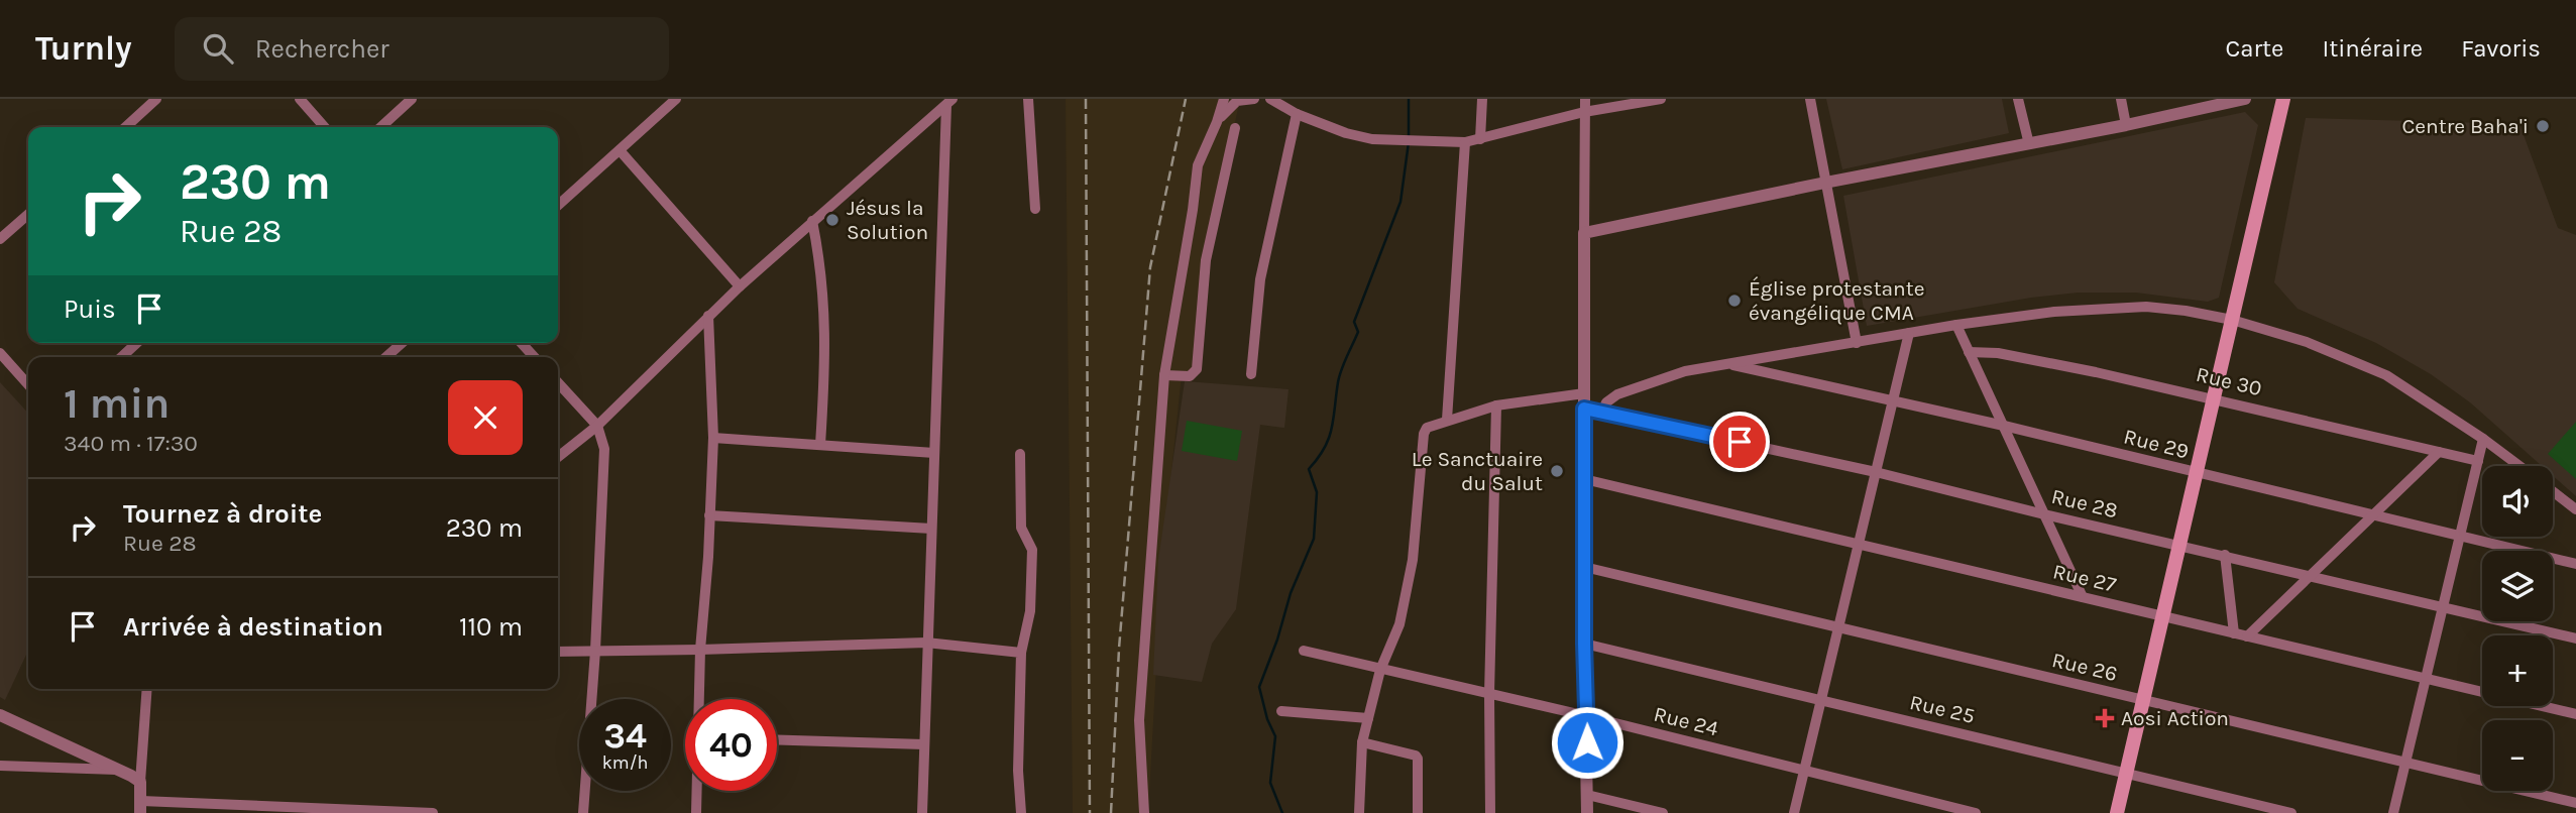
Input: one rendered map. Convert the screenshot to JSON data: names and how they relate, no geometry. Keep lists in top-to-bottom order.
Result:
{
  "streets": {
    "street": [
      "Rue 30",
      "Rue 29",
      "Rue 28",
      "Rue 27",
      "Rue 26",
      "Rue 25",
      "Rue 24"
    ]
  },
  "places": {
    "other": [
      "Centre Baha'i",
      "Jésus la Solution",
      "Église protestante évangélique CMA",
      "Le Sanctuaire du Salut"
    ],
    "health": ["Aosi Action"]
  },
  "page": {
    "header": "Turnly",
    "search": "Rechercher",
    "nav": ["Carte", "Itinéraire", "Favoris"],
    "turn": ["230 m", "Rue 28"],
    "then": "Puis",
    "heading": ["1 min", "340 m · 17:30"],
    "map_buttons": ["+", "−"],
    "list": [
      {
        "name": "Tournez à droite",
        "note": "Rue 28",
        "value": "230 m"
      },
      {
        "name": "Arrivée à destination",
        "value": "110 m"
      }
    ],
    "speed": "34 km/h",
    "limit": "40"
  }
}
